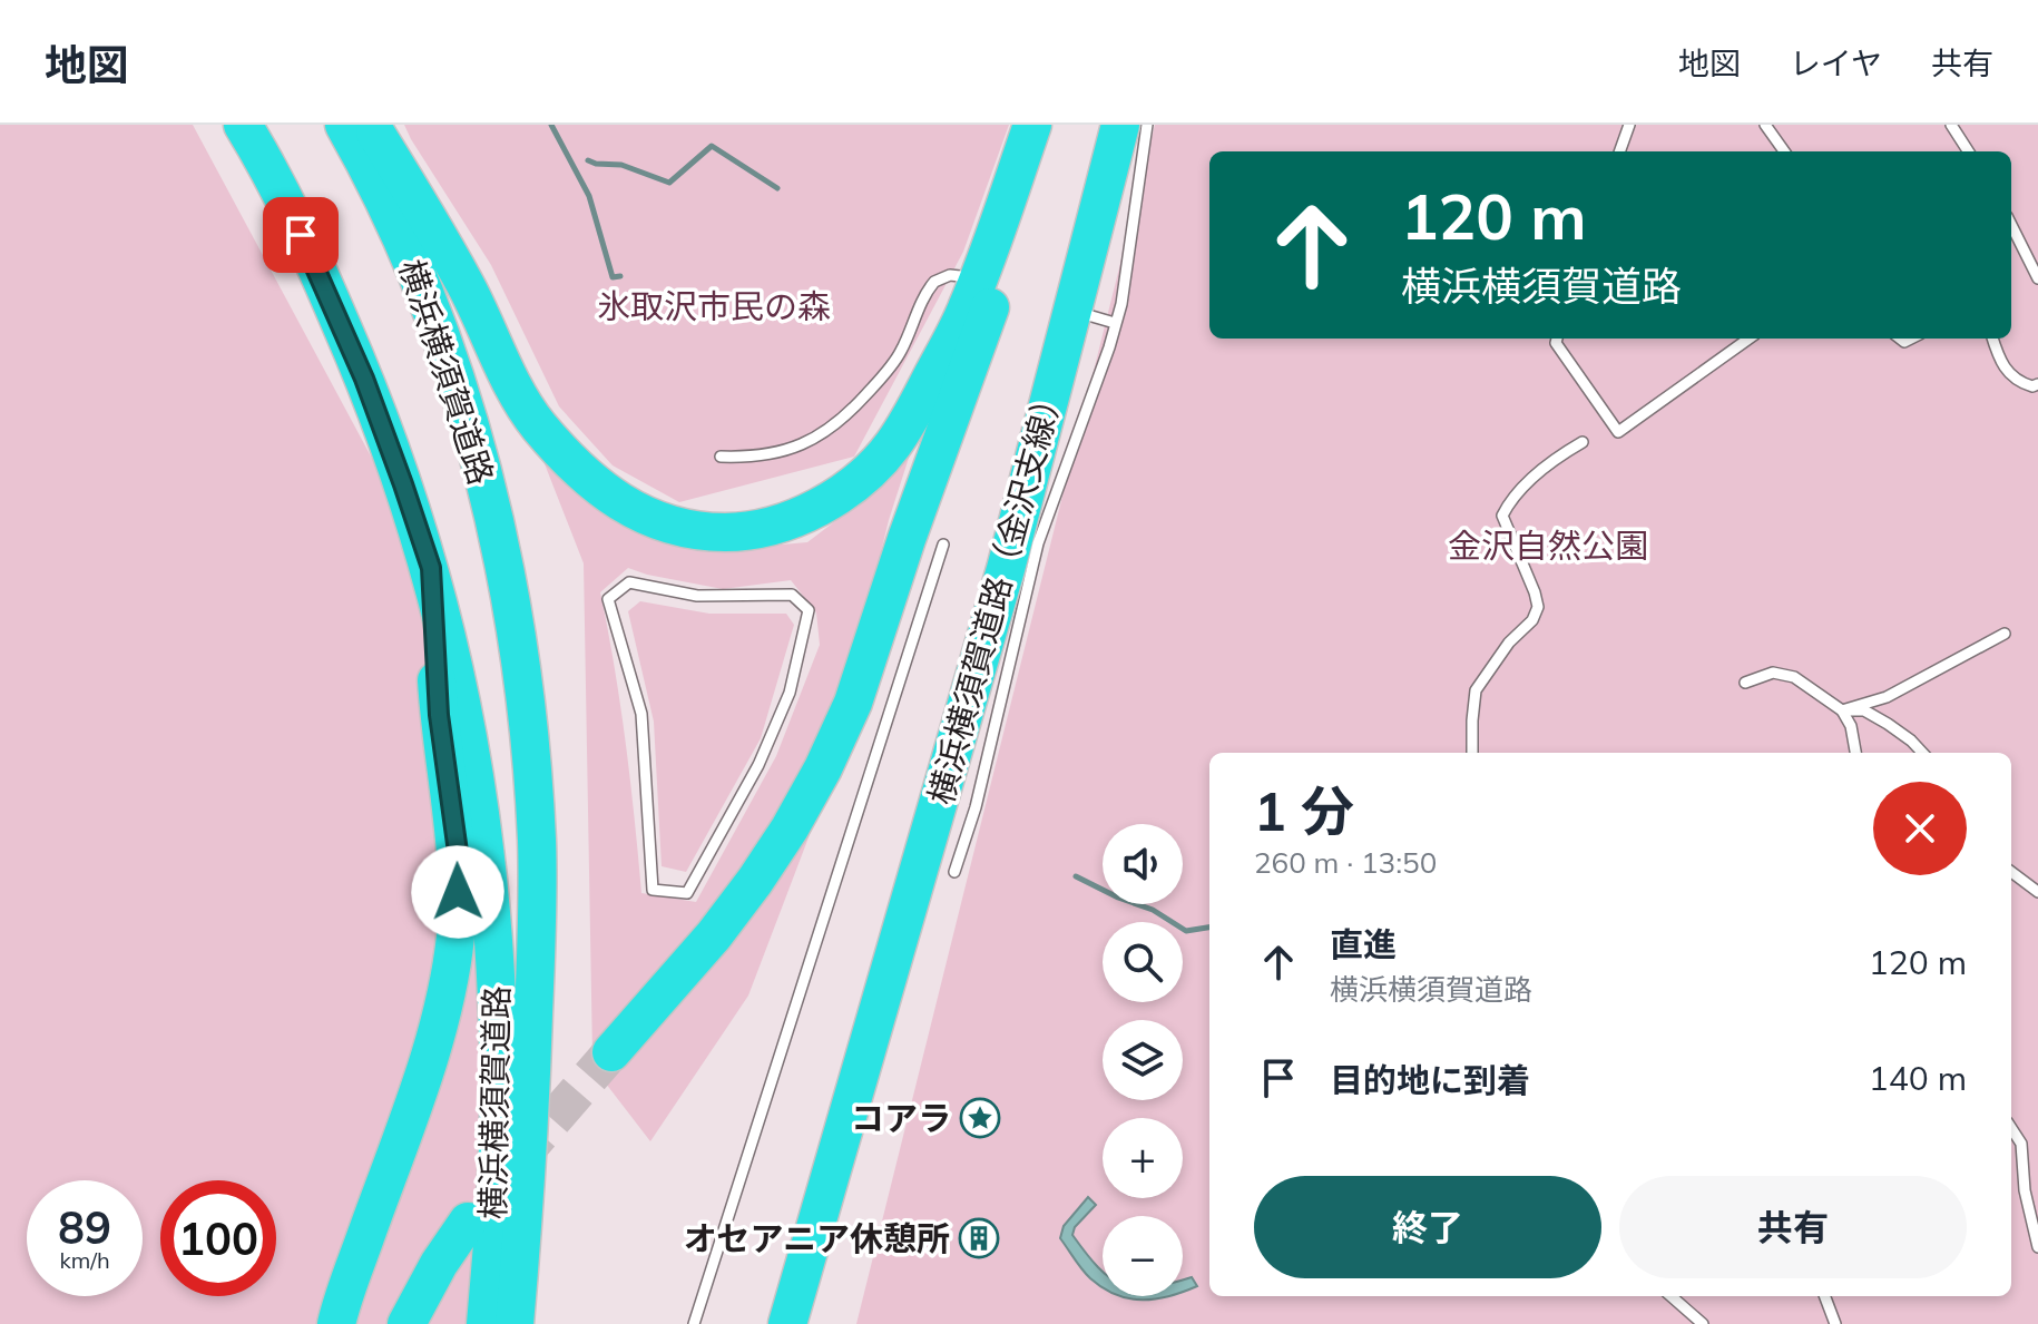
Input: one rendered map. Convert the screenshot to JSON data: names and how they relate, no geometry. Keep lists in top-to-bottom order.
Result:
{
  "streets": {
    "highway": ["横浜横須賀道路", "横浜横須賀道路（金沢支線）"]
  },
  "parks": ["氷取沢市民の森", "金沢自然公園"],
  "places": {
    "place": ["コアラ"],
    "building": ["オセアニア休憩所"]
  },
  "page": {
    "header": "地図",
    "nav": ["地図", "レイヤ", "共有"],
    "turn": ["120 m", "横浜横須賀道路"],
    "heading": ["1 分", "260 m · 13:50"],
    "map_buttons": ["+", "−"],
    "list": [
      {
        "name": "直進",
        "note": "横浜横須賀道路",
        "value": "120 m"
      },
      {
        "name": "目的地に到着",
        "value": "140 m"
      }
    ],
    "buttons": ["終了", "共有"],
    "speed": "89 km/h",
    "limit": "100"
  }
}
